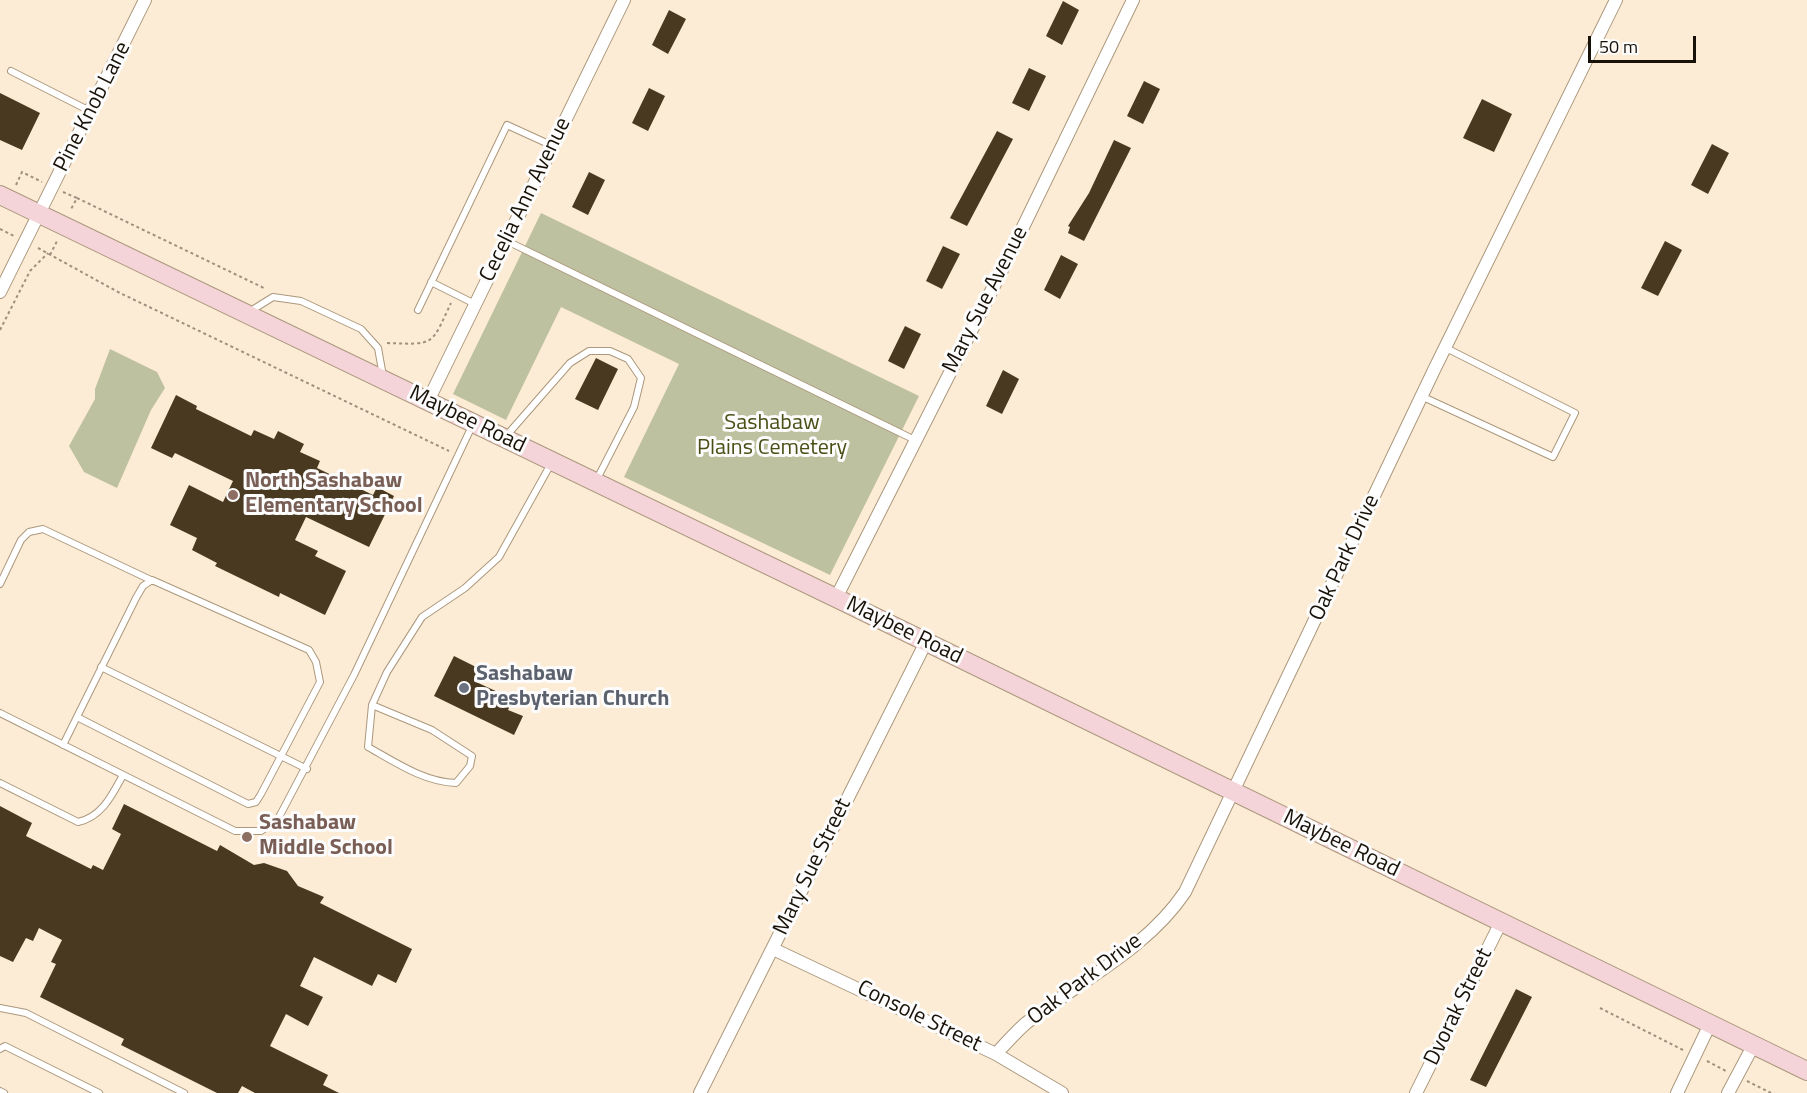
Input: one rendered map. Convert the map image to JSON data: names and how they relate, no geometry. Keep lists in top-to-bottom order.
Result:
{
  "streets": {
    "main road": ["Maybee Road"],
    "street": [
      "Pine Knob Lane",
      "Cecelia Ann Avenue",
      "Mary Sue Avenue",
      "Oak Park Drive",
      "Mary Sue Street",
      "Dvorak Street",
      "Console Street"
    ]
  },
  "crossings": [
    ["Pine Knob Lane", "Maybee Road"],
    ["Cecelia Ann Avenue", "Maybee Road"],
    ["Mary Sue Avenue", "Maybee Road"],
    ["Maybee Road", "Oak Park Drive"],
    ["Maybee Road", "Mary Sue Street"],
    ["Maybee Road", "Dvorak Street"],
    ["Oak Park Drive", "Console Street"],
    ["Mary Sue Street", "Console Street"]
  ],
  "parks": ["Sashabaw Plains Cemetery"],
  "places": ["North Sashabaw Elementary School", "Sashabaw Presbyterian Church", "Sashabaw Middle School"],
  "scale_bar": "50 m"
}
